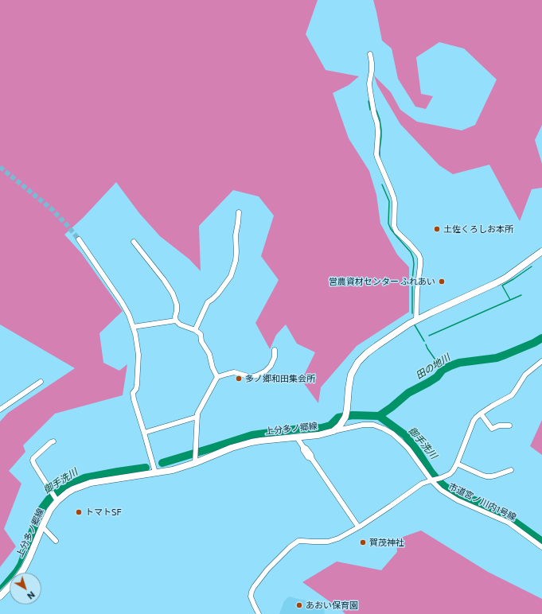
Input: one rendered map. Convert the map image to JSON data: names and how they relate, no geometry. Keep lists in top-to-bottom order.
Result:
{
  "streets": {
    "main road": ["上分多ノ郷線"],
    "street": ["市道宮ノ川内1号線"]
  },
  "crossings": [
    ["上分多ノ郷線", "市道宮ノ川内1号線"]
  ],
  "water": ["田の地川", "御手洗川"],
  "places": [
    "土佐くろしお本所",
    "営農資材センター ふれあい",
    "多ノ郷和田集会所",
    "トマトSF",
    "賀茂神社",
    "あおい保育園"
  ],
  "north": "bottom right"
}
